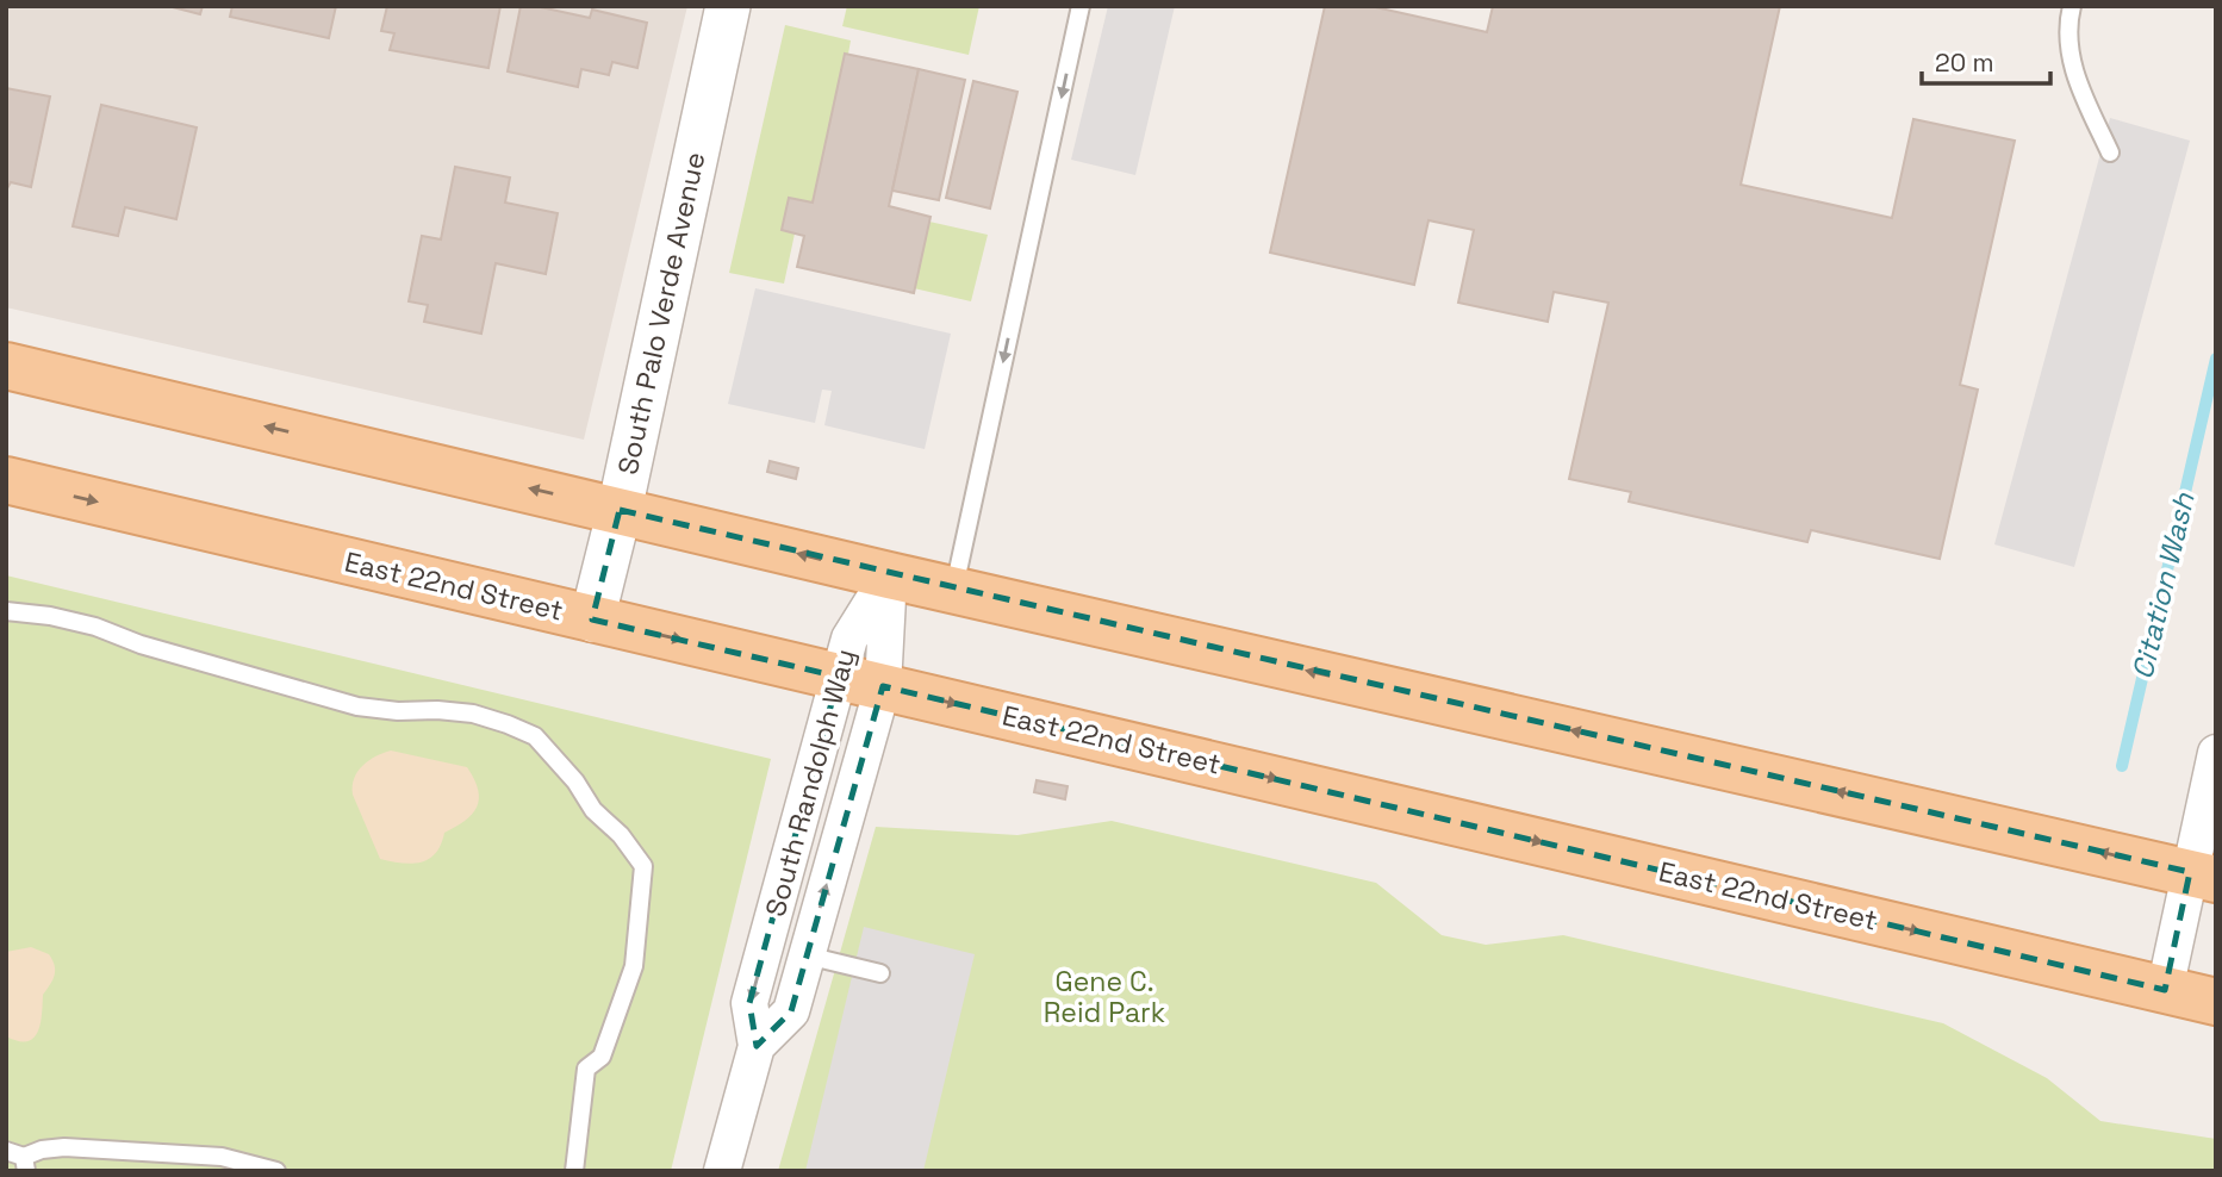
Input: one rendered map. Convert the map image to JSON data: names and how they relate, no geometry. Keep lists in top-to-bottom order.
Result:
{
  "streets": {
    "main road": ["East 22nd Street"],
    "street": ["South Palo Verde Avenue", "South Randolph Way"]
  },
  "crossings": [
    ["South Palo Verde Avenue", "East 22nd Street"],
    ["East 22nd Street", "South Randolph Way"]
  ],
  "water": ["Citation Wash"],
  "parks": ["Gene C. Reid Park"],
  "scale_bar": "20 m"
}
